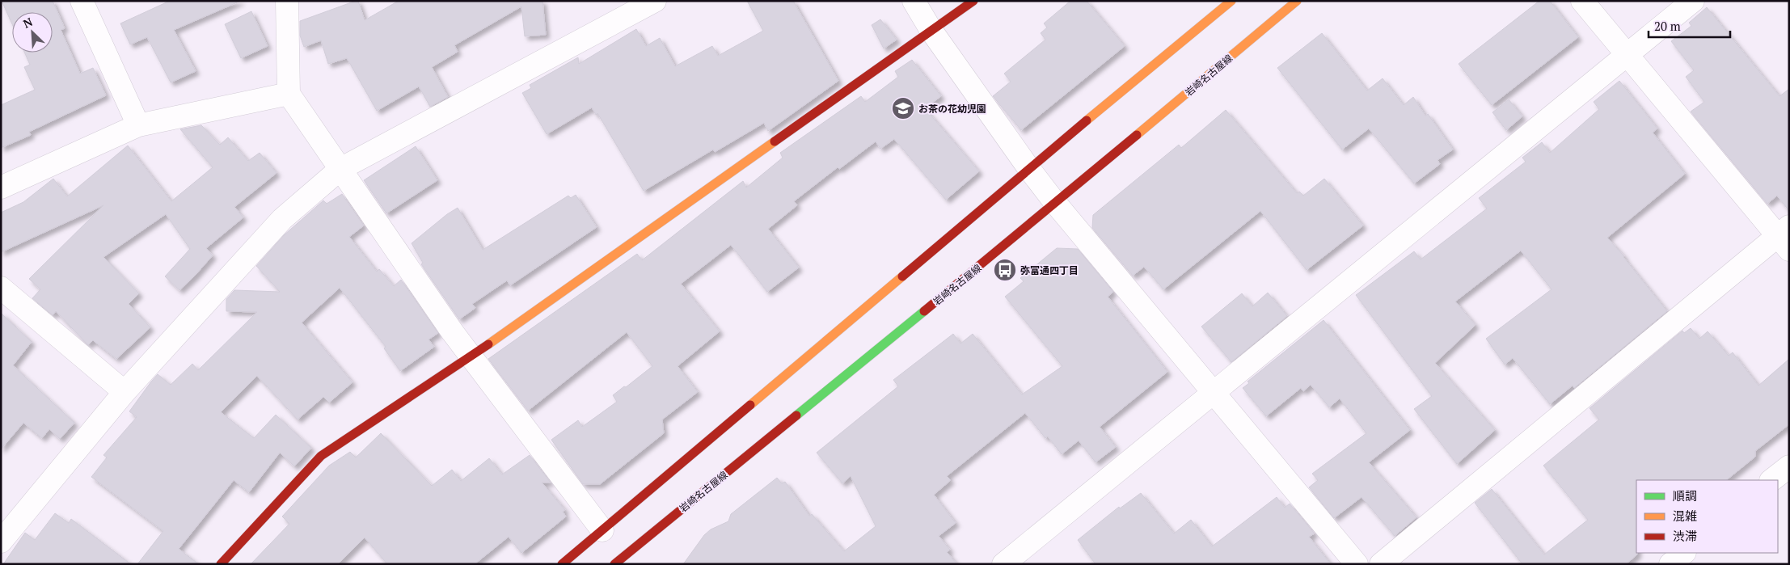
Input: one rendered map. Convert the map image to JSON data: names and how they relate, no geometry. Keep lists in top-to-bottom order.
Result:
{
  "streets": {
    "main road": ["岩崎名古屋線"]
  },
  "places": {
    "school or university": ["お茶の花幼児園"],
    "bus stop": ["弥富通四丁目"]
  },
  "legend": ["順調", "混雑", "渋滞"],
  "scale_bar": "20 m",
  "north": "top left"
}
